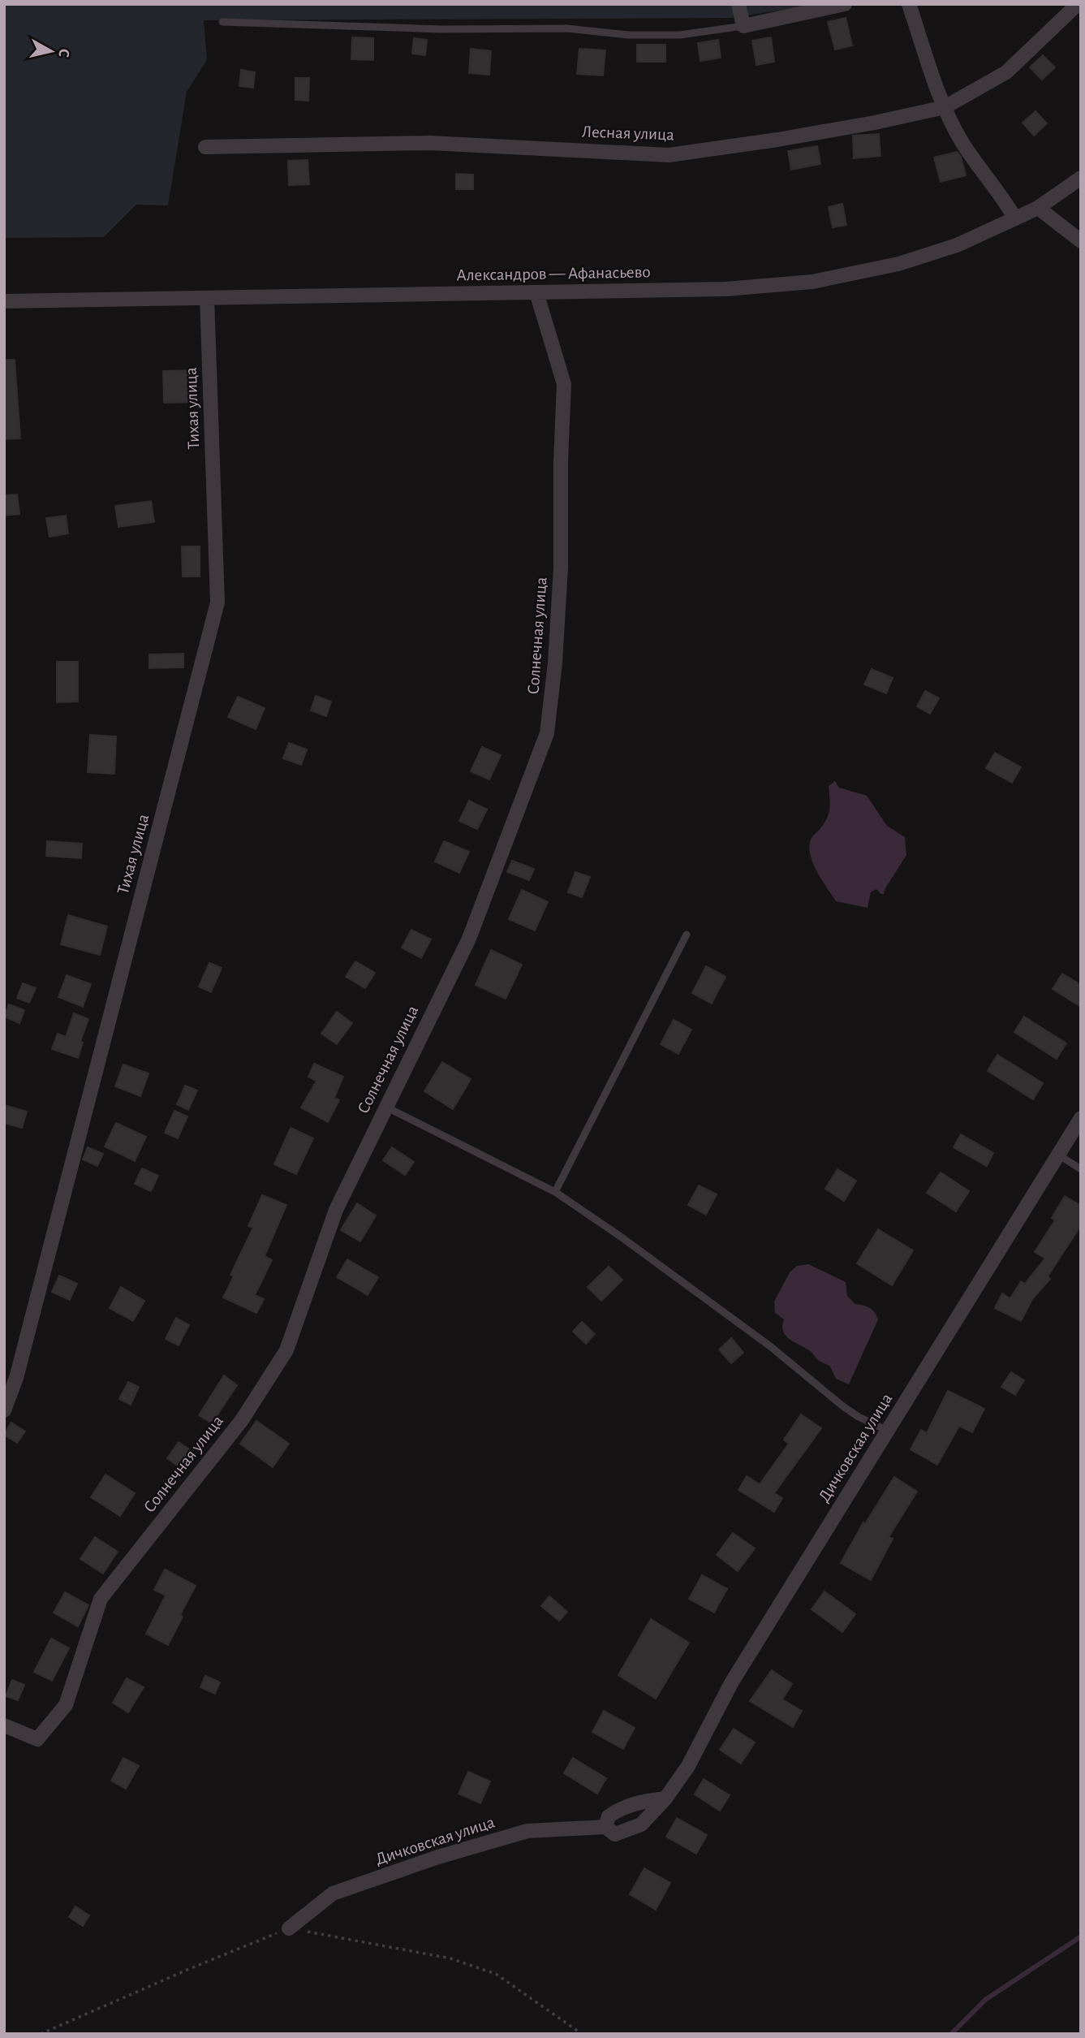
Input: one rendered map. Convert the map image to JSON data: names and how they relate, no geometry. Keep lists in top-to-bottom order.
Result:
{
  "streets": {
    "street": [
      "Лесная улица",
      "Александров — Афанасьево",
      "Тихая улица",
      "Солнечная улица",
      "Дичковская улица"
    ]
  },
  "crossings": [
    ["Александров — Афанасьево", "Тихая улица"],
    ["Александров — Афанасьево", "Солнечная улица"]
  ],
  "north": "right"
}
